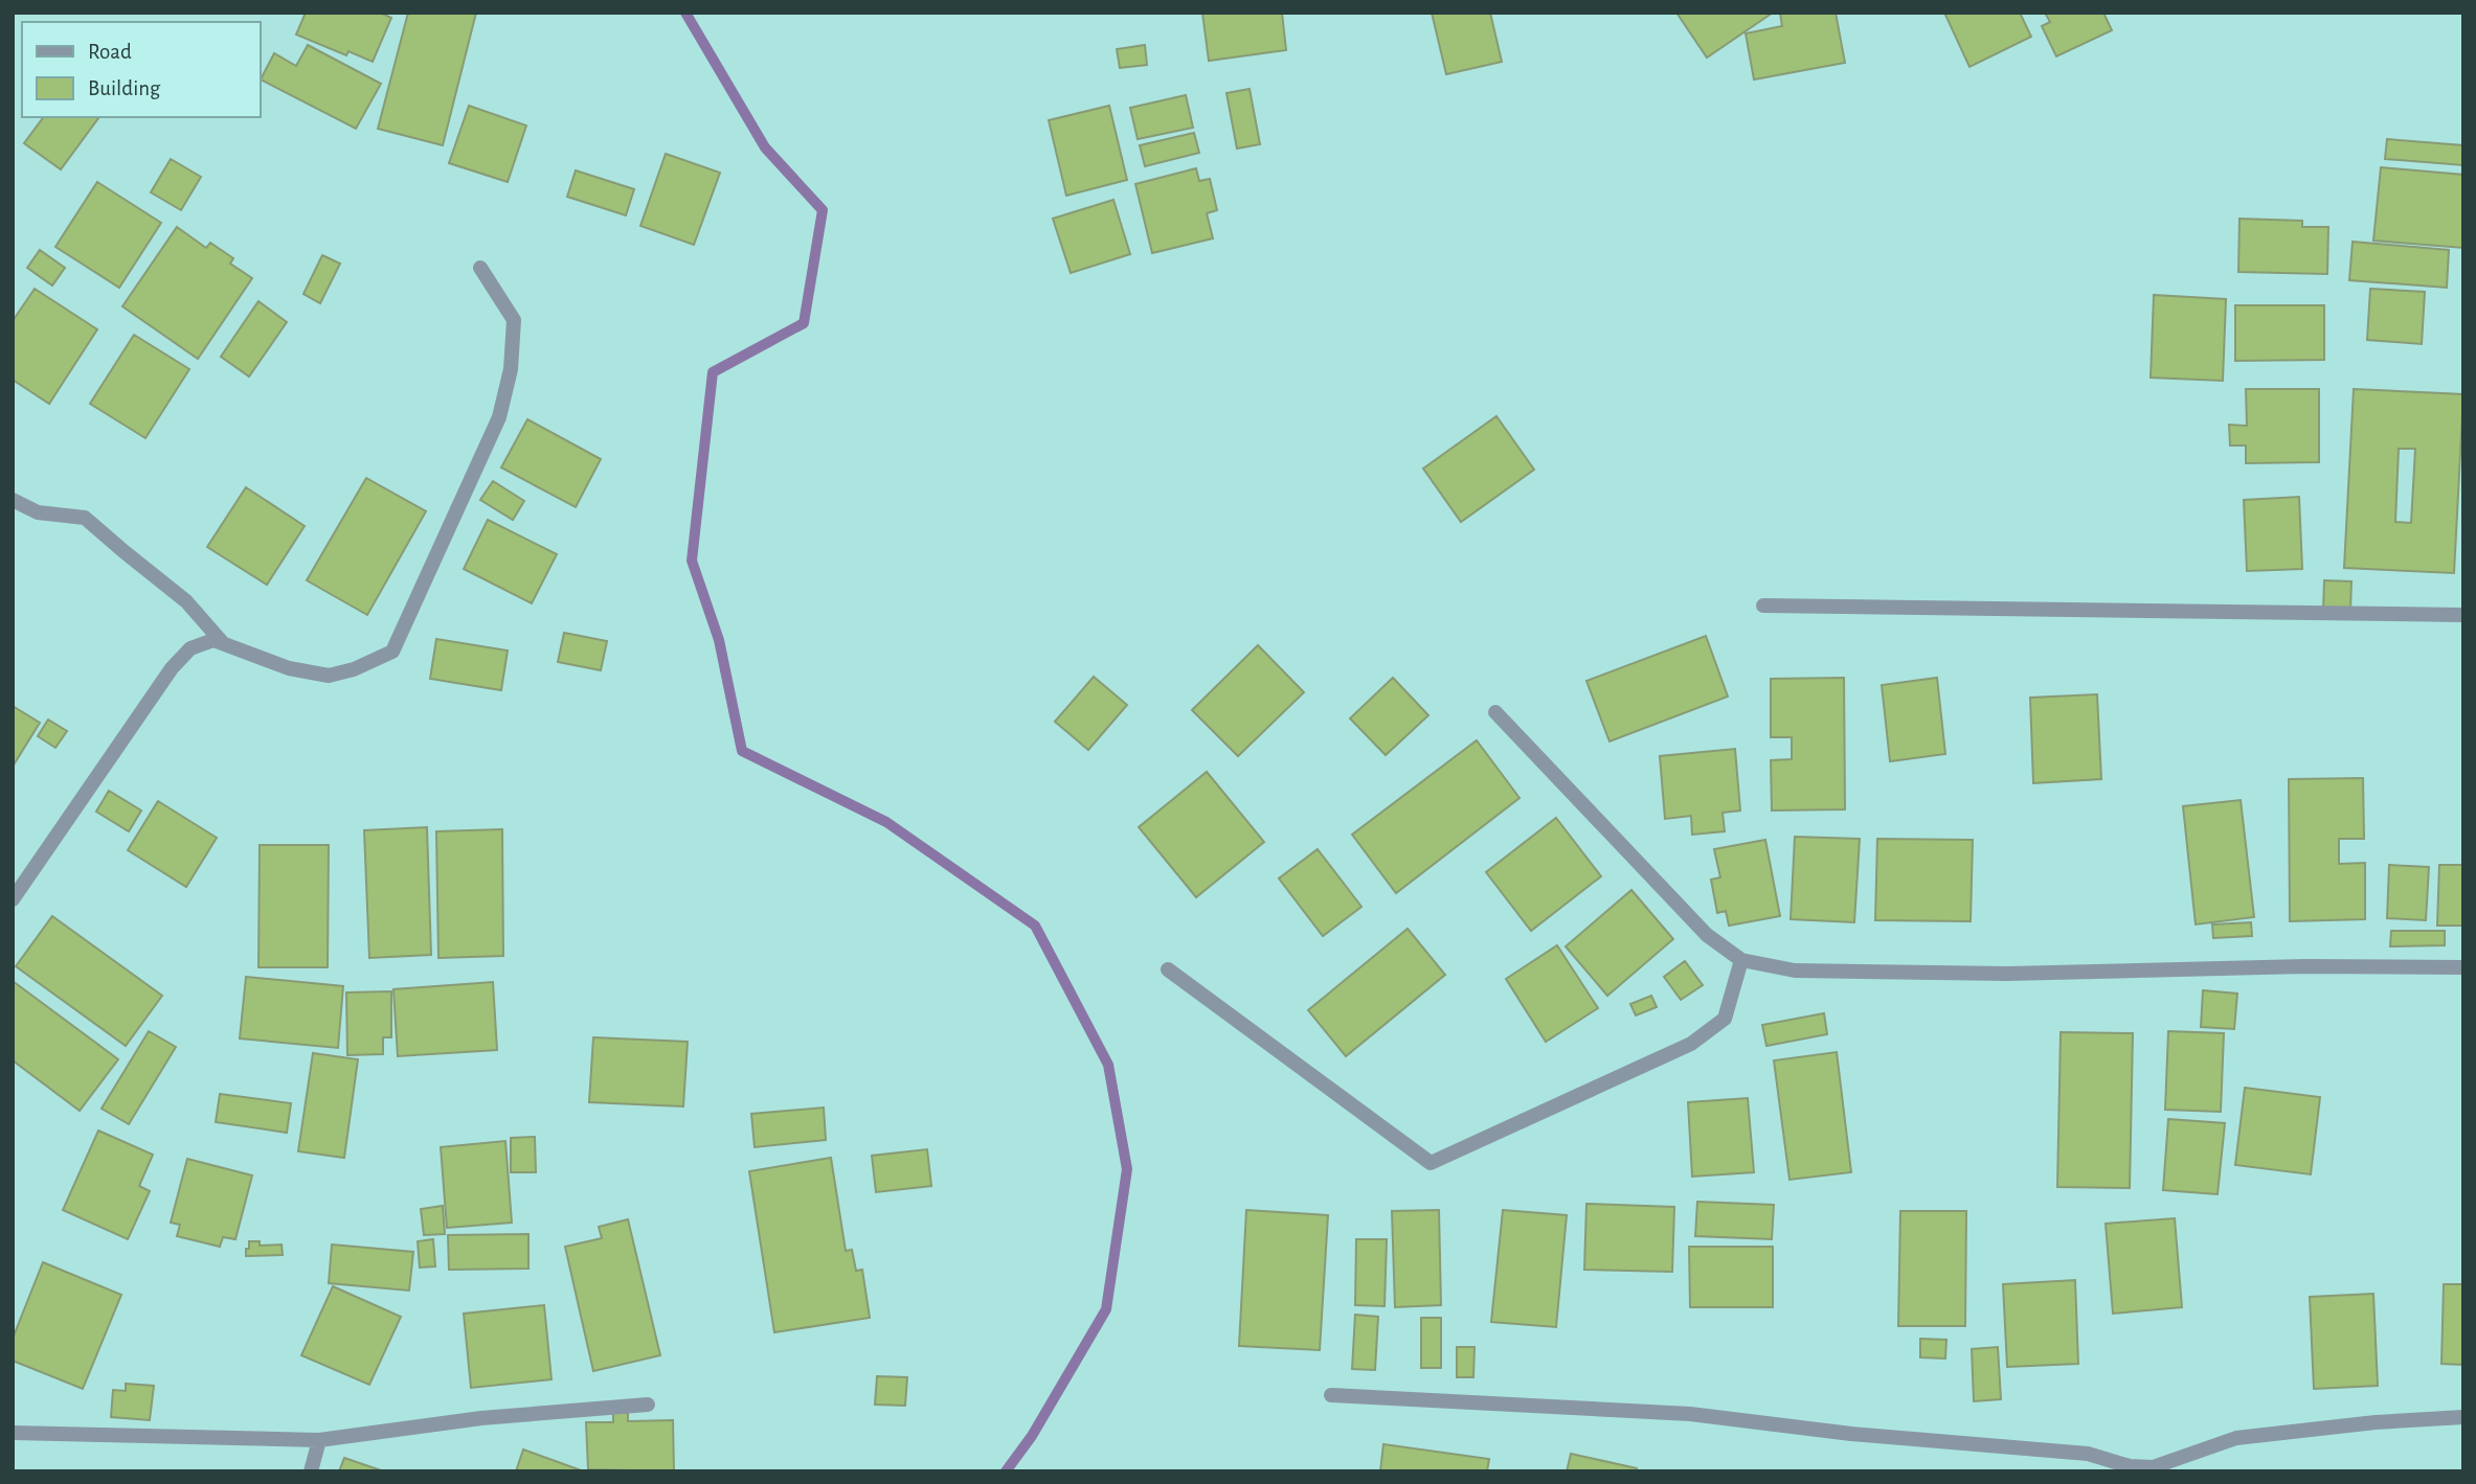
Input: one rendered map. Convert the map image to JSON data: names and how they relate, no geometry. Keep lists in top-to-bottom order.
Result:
{
  "legend": ["Road", "Building"]
}
